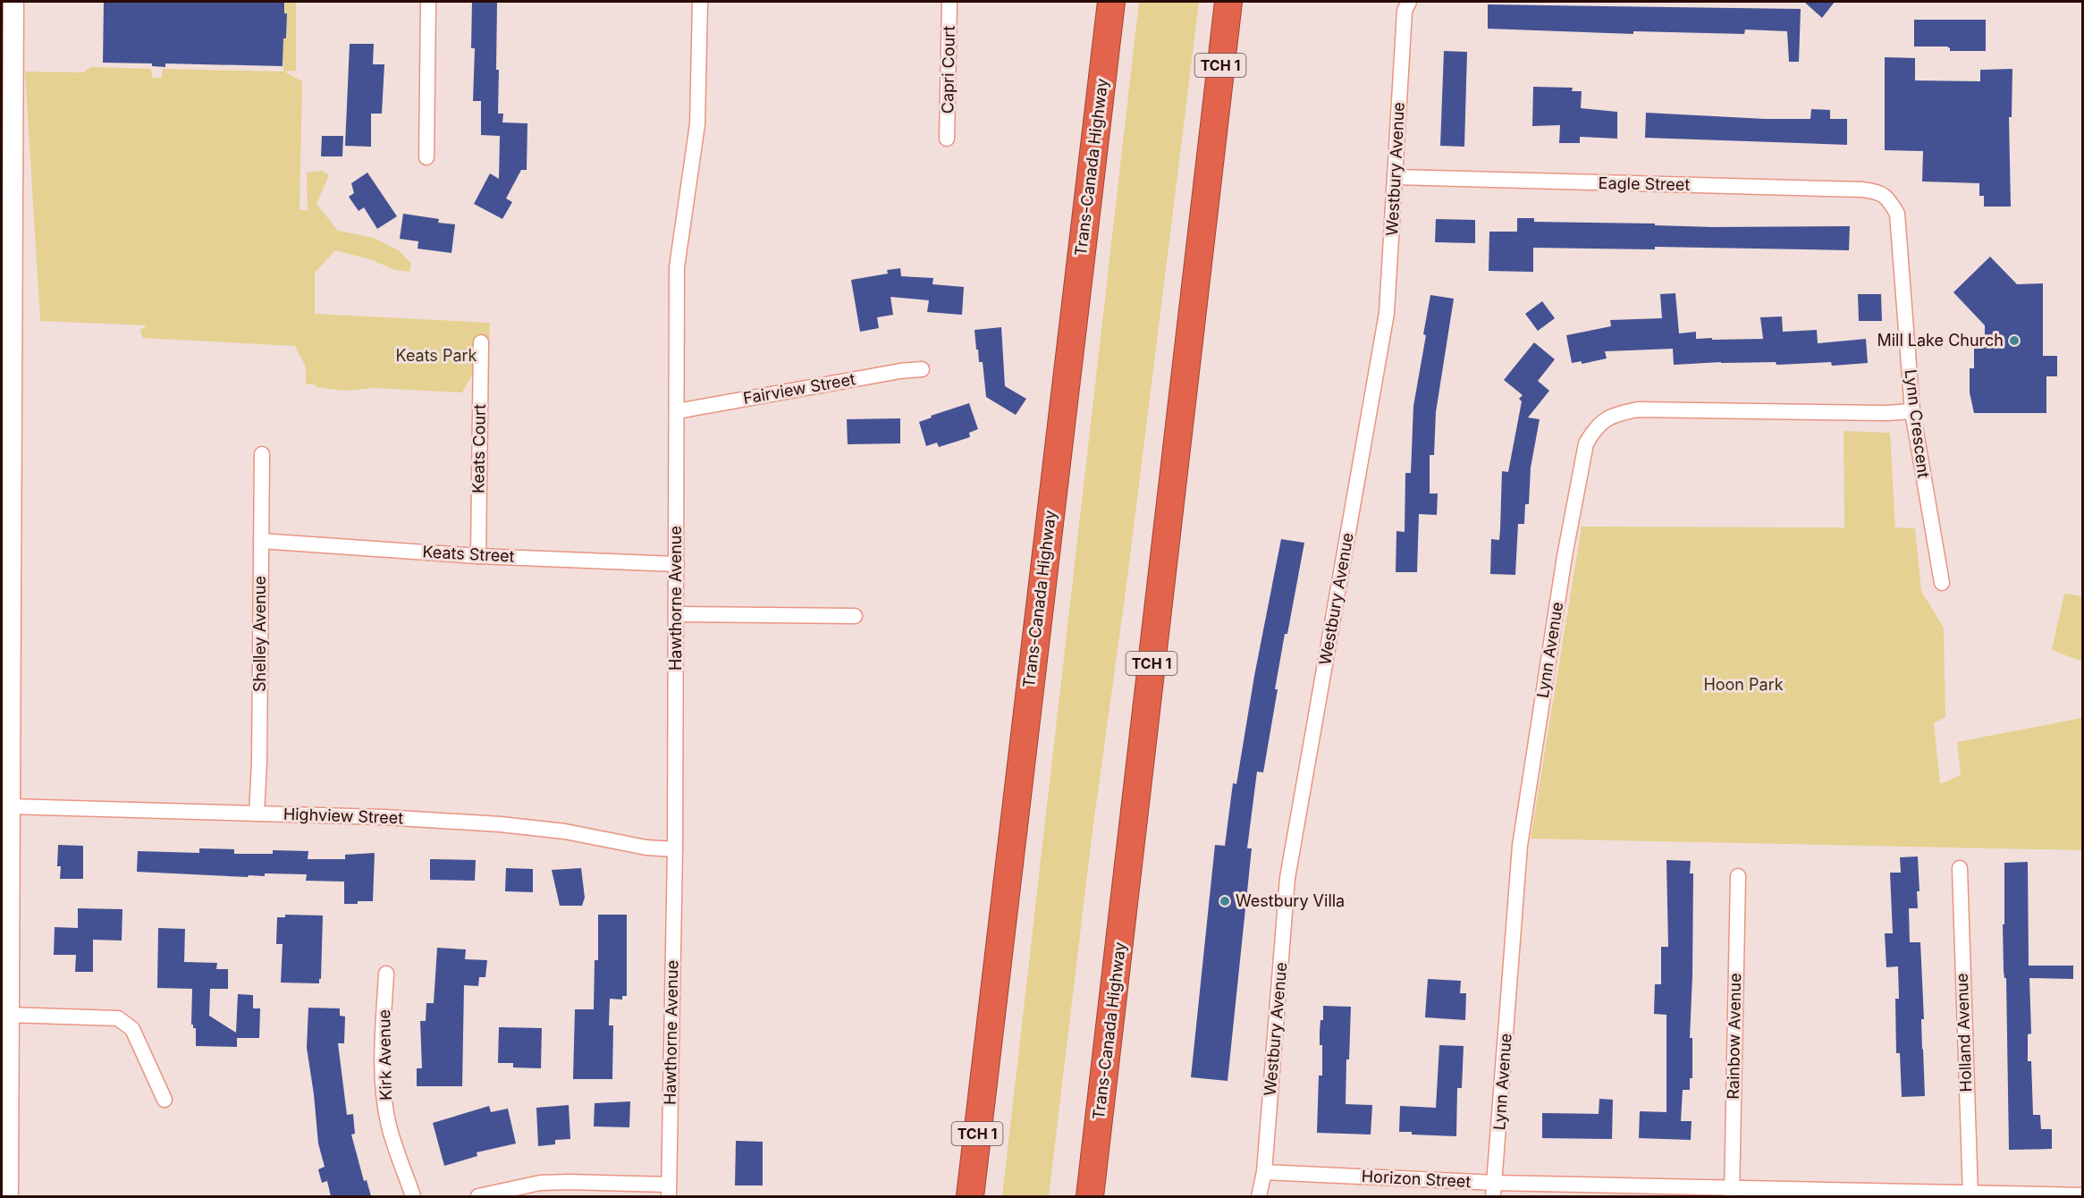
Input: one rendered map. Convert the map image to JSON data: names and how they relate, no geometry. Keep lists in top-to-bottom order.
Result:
{
  "streets": {
    "highway": ["TCH 1", "Trans-Canada Highway"],
    "street": [
      "Capri Court",
      "Westbury Avenue",
      "Eagle Street",
      "Fairview Street",
      "Lynn Crescent",
      "Keats Court",
      "Keats Street",
      "Hawthorne Avenue",
      "Shelley Avenue",
      "Lynn Avenue",
      "Highview Street",
      "Holland Avenue",
      "Rainbow Avenue",
      "Kirk Avenue",
      "Horizon Street"
    ]
  },
  "crossings": [
    ["Westbury Avenue", "Eagle Street"],
    ["Westbury Avenue", "Horizon Street"],
    ["Eagle Street", "Lynn Crescent"],
    ["Fairview Street", "Hawthorne Avenue"],
    ["Lynn Crescent", "Lynn Avenue"],
    ["Keats Court", "Keats Street"],
    ["Keats Street", "Hawthorne Avenue"],
    ["Keats Street", "Shelley Avenue"],
    ["Hawthorne Avenue", "Highview Street"],
    ["Shelley Avenue", "Highview Street"],
    ["Lynn Avenue", "Horizon Street"],
    ["Holland Avenue", "Horizon Street"],
    ["Rainbow Avenue", "Horizon Street"]
  ],
  "parks": ["Keats Park", "Hoon Park"],
  "places": ["Mill Lake Church", "Westbury Villa"]
}
